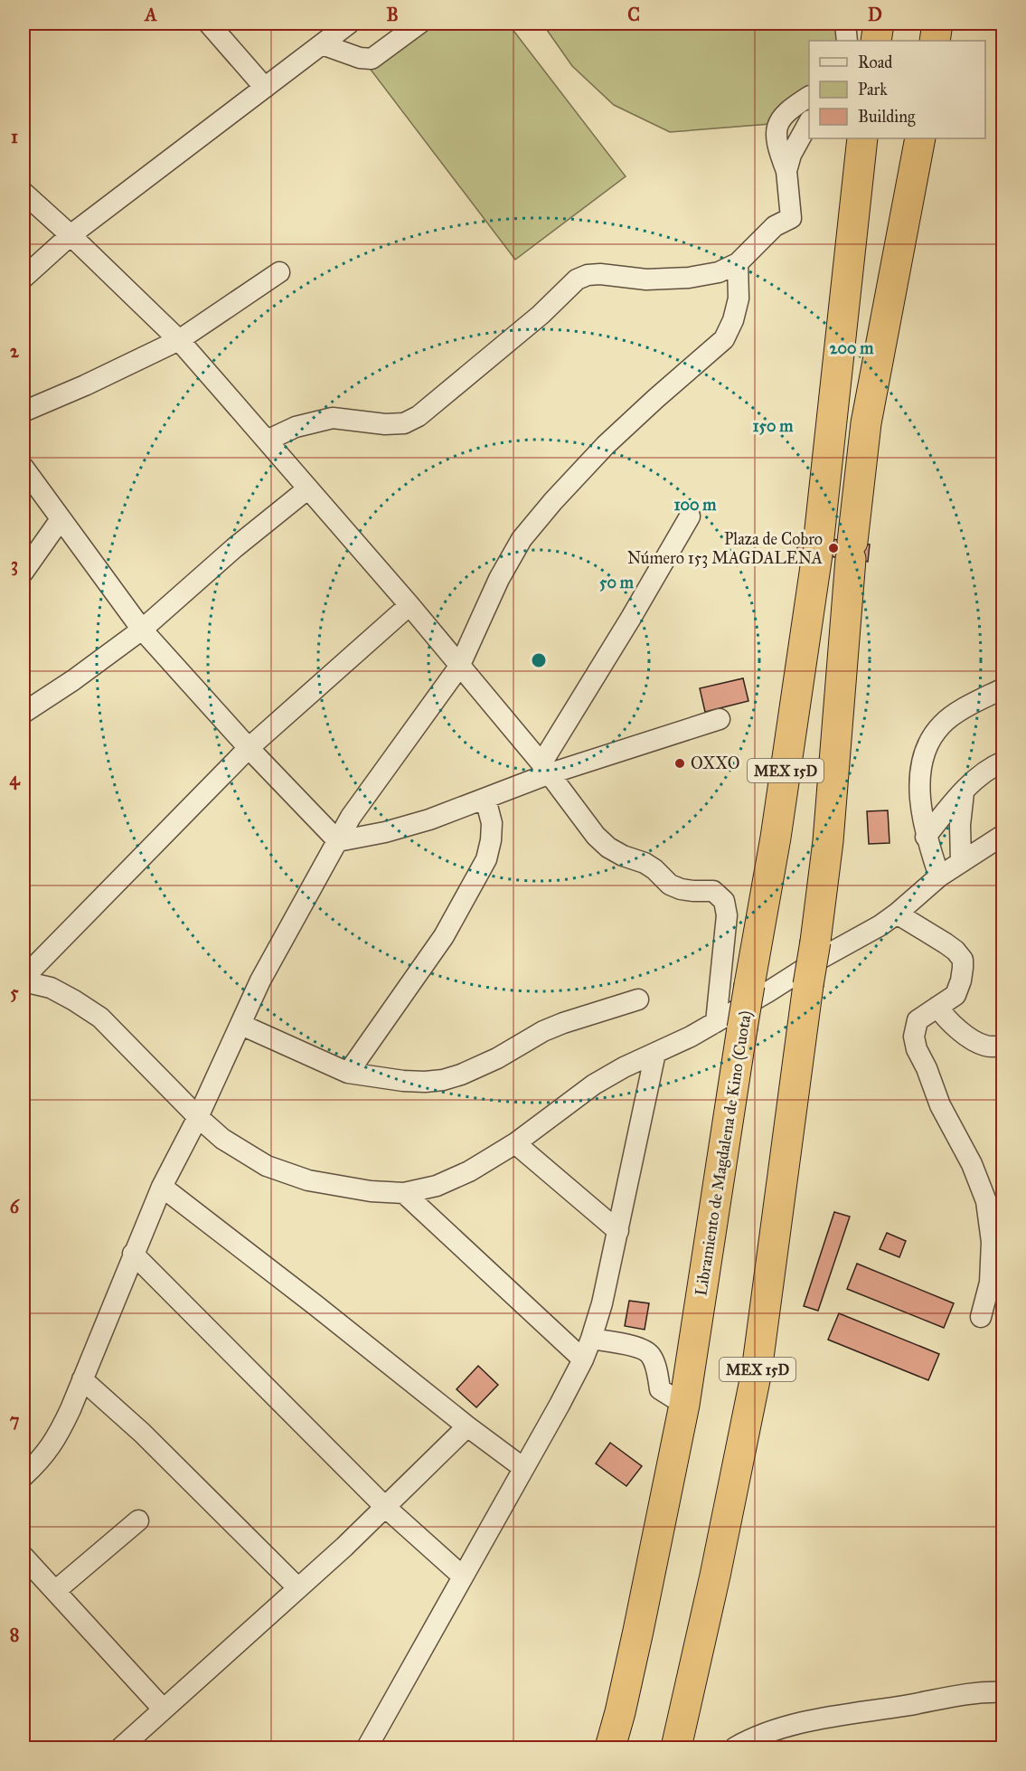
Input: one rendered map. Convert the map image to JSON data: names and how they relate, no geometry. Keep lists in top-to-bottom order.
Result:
{
  "streets": {
    "highway": ["MEX 15D", "Libramiento de Magdalena de Kino (Cuota)"]
  },
  "places": ["Plaza de Cobro Número 153 MAGDALENA", "OXXO"],
  "legend": ["Road", "Park", "Building"],
  "grid": {
    "columns": [
      "A",
      "B",
      "C",
      "D"
    ],
    "rows": [
      "1",
      "2",
      "3",
      "4",
      "5",
      "6",
      "7",
      "8"
    ]
  },
  "rings": [
    "200 m",
    "150 m",
    "100 m",
    "50 m"
  ]
}
